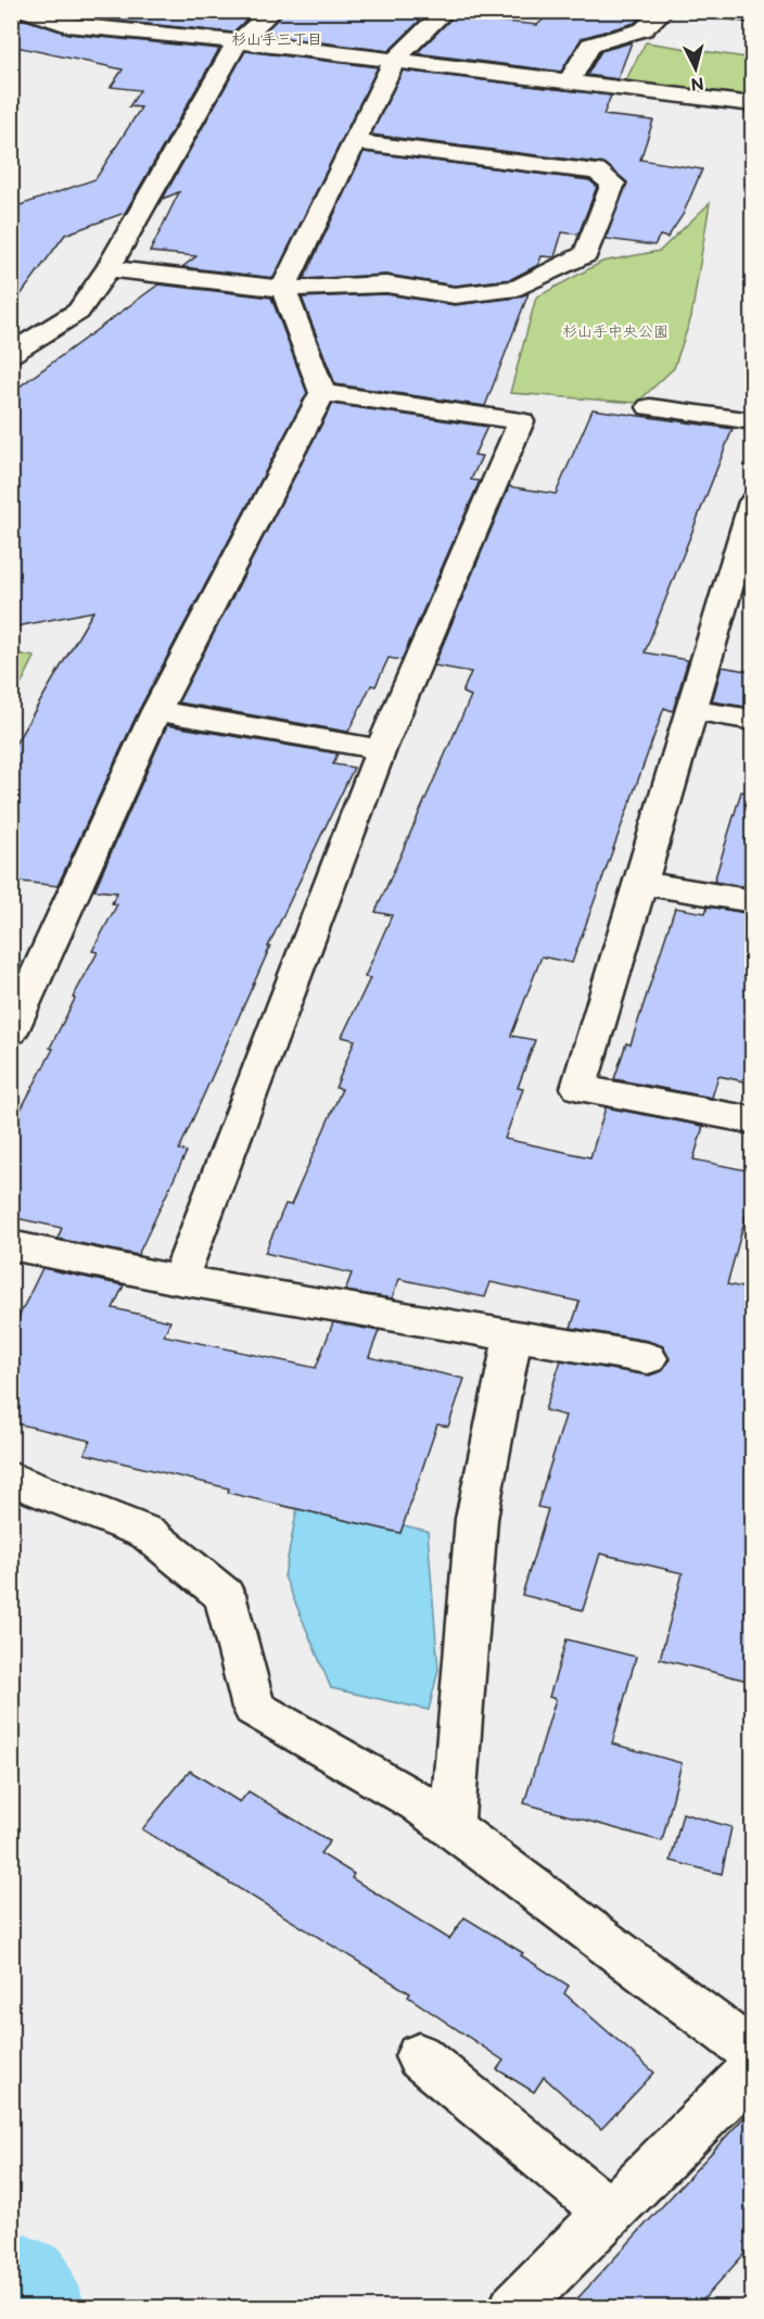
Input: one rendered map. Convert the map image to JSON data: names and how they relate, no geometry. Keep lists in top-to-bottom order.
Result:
{
  "districts": ["杉山手三丁目"],
  "parks": ["杉山手中央公園"],
  "north": "bottom"
}
